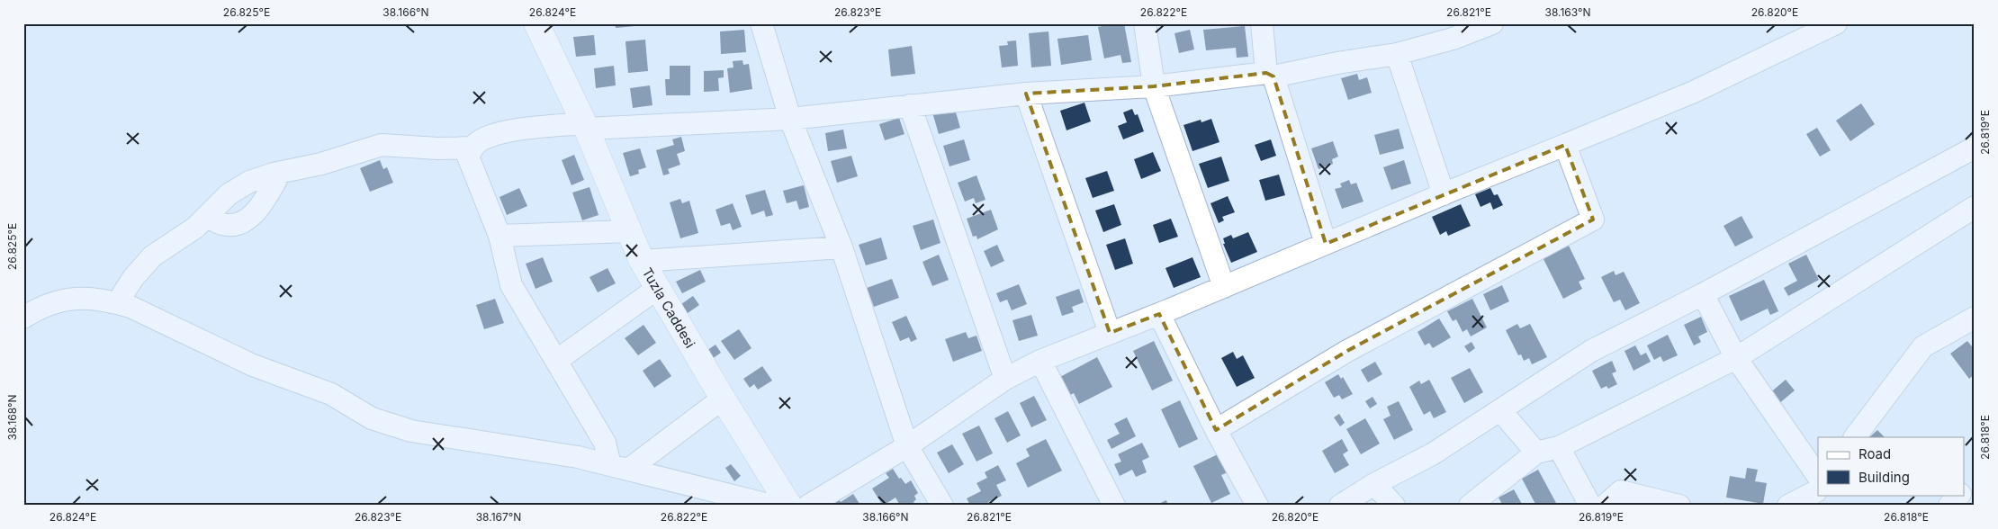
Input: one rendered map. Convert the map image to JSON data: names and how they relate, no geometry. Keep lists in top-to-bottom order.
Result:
{
  "streets": {
    "main road": ["Tuzla Caddesi"]
  },
  "legend": ["Road", "Building"],
  "coordinates": [
    "26.825°E",
    "38.166°N",
    "26.824°E",
    "26.823°E",
    "26.822°E",
    "26.821°E",
    "38.163°N",
    "26.820°E",
    "26.819°E",
    "38.168°N",
    "26.818°E",
    "38.167°N"
  ]
}
